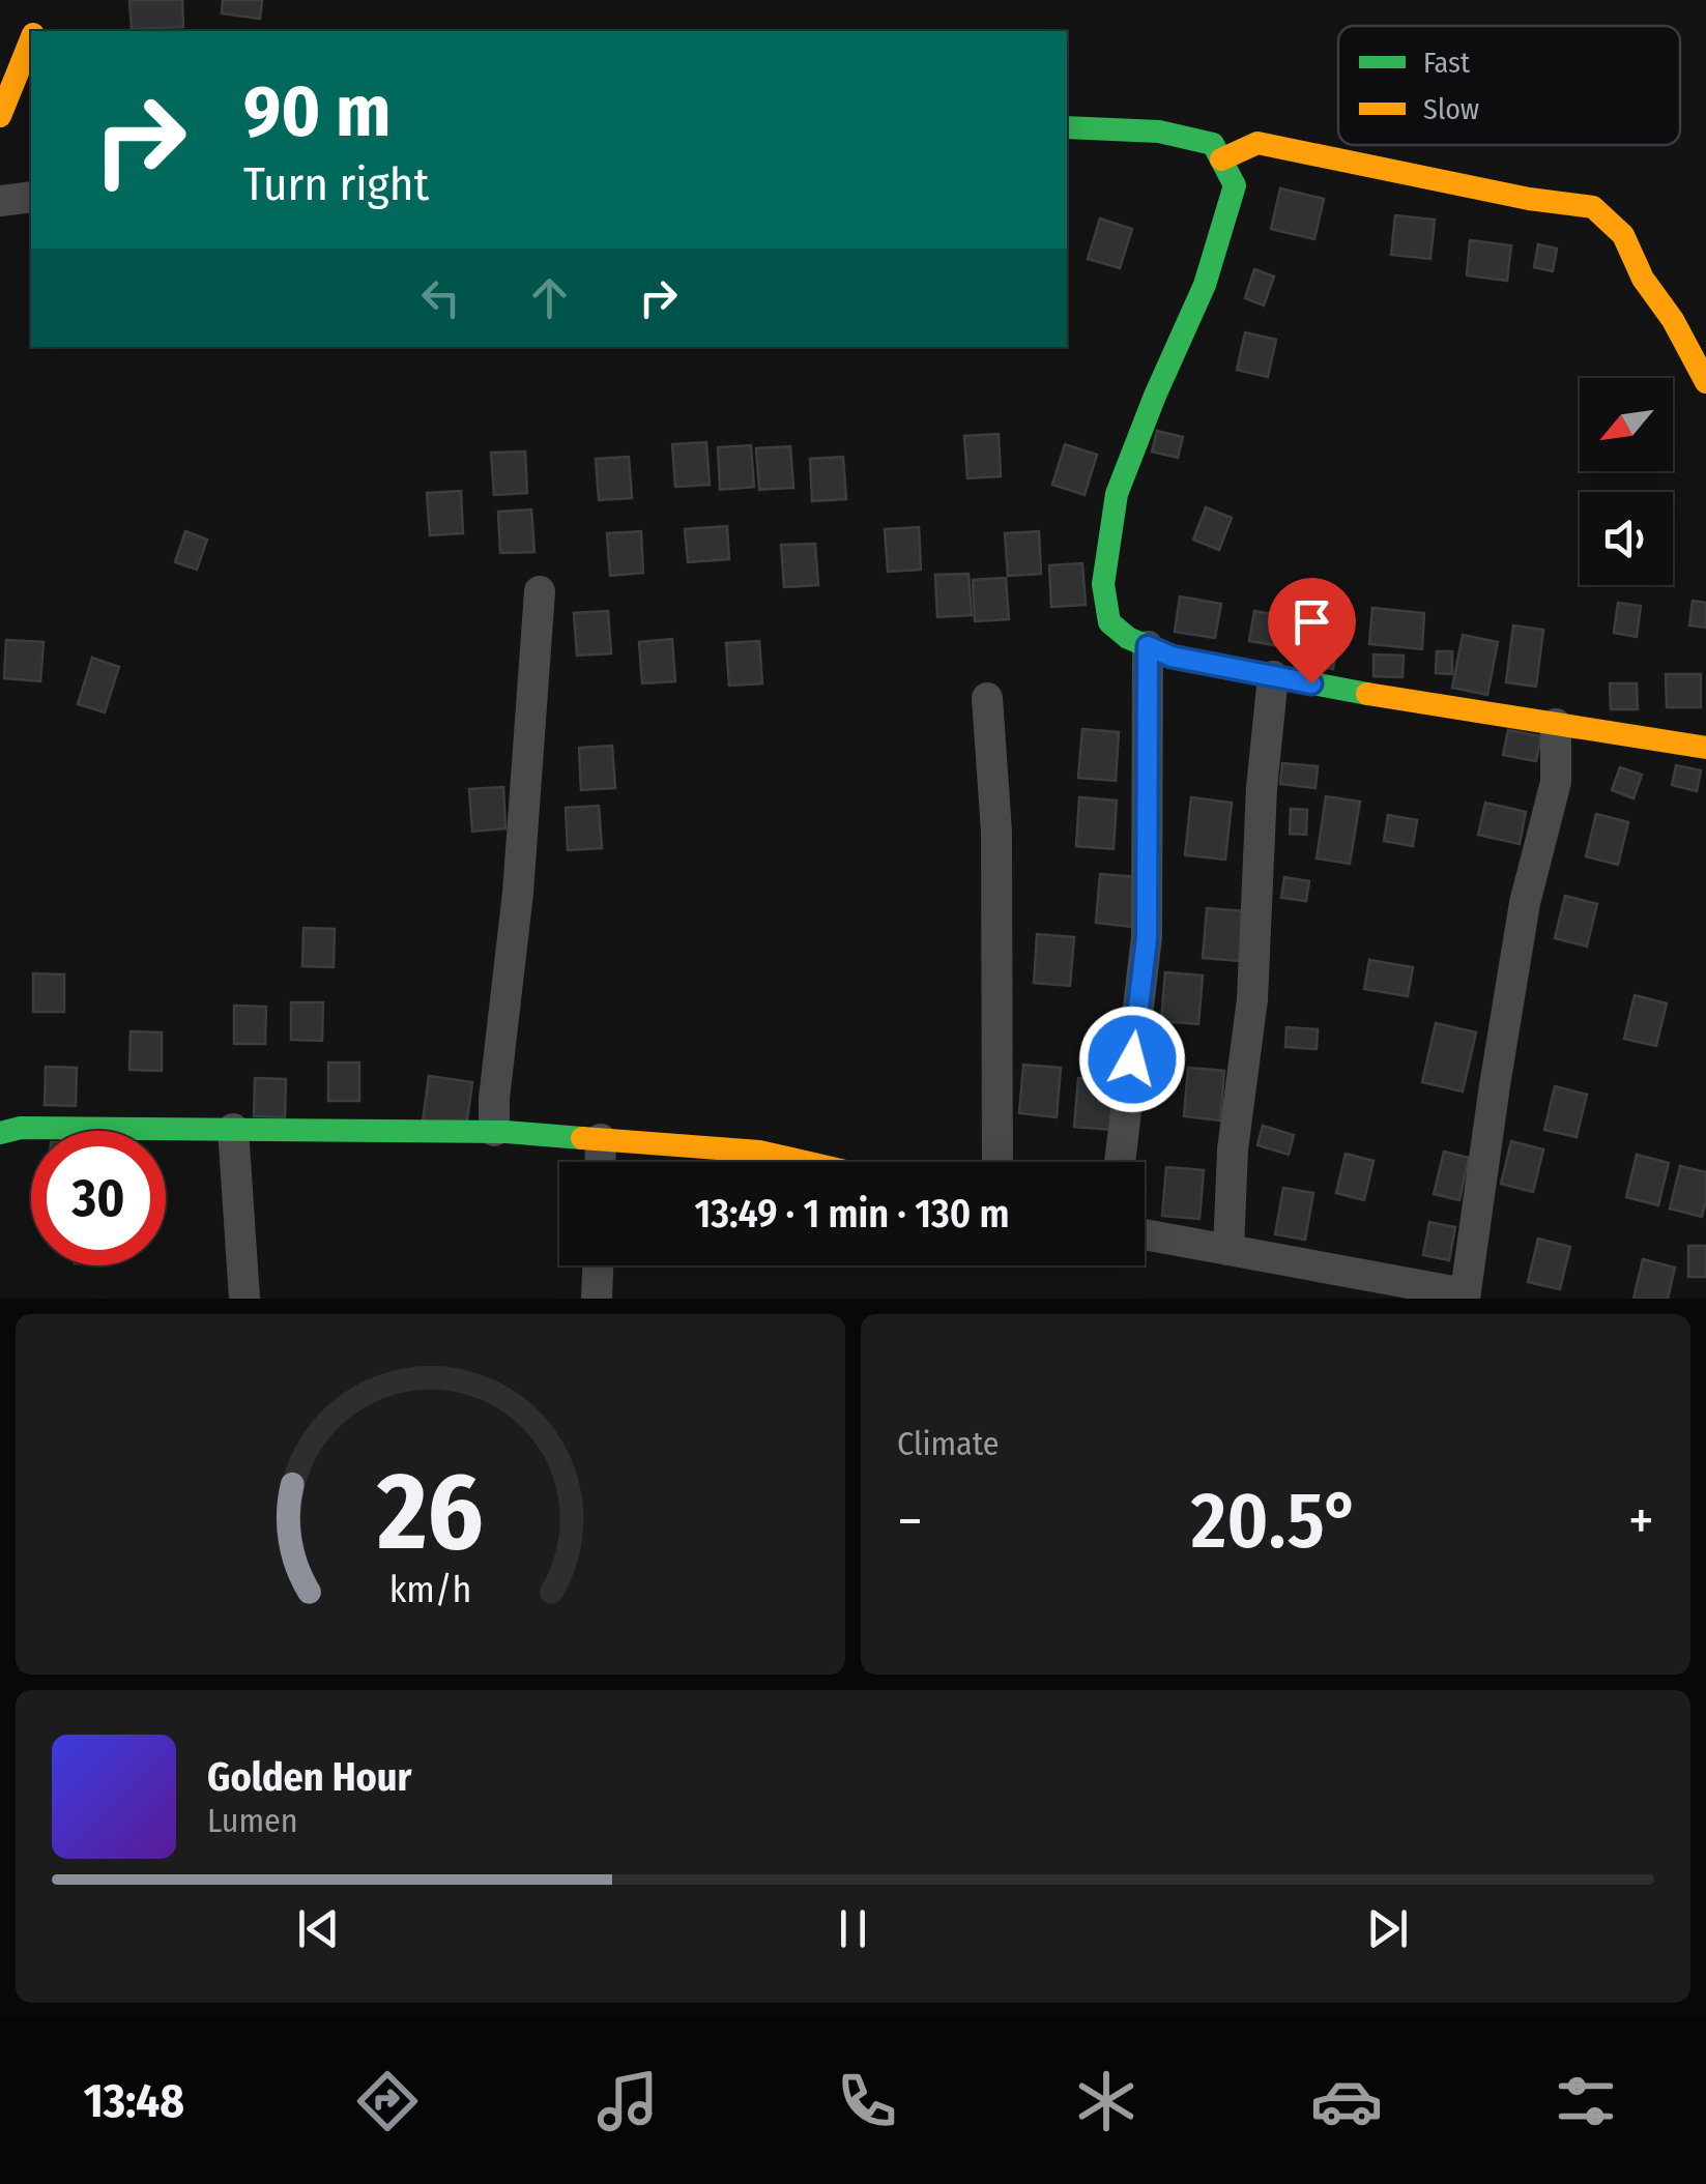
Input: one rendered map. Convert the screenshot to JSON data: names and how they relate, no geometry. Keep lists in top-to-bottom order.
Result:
{
  "legend": ["Fast", "Slow"],
  "north": "bottom left",
  "page": {
    "turn": ["90 m", "Turn right"],
    "limit": "30",
    "trip": "13:49 · 1 min · 130 m",
    "tile": "Climate",
    "heat": ["−", "20.5°", "+"],
    "song": ["Golden Hour", "Lumen"],
    "tabs": "13:48",
    "gauge": ["26", "km/h"]
  }
}
